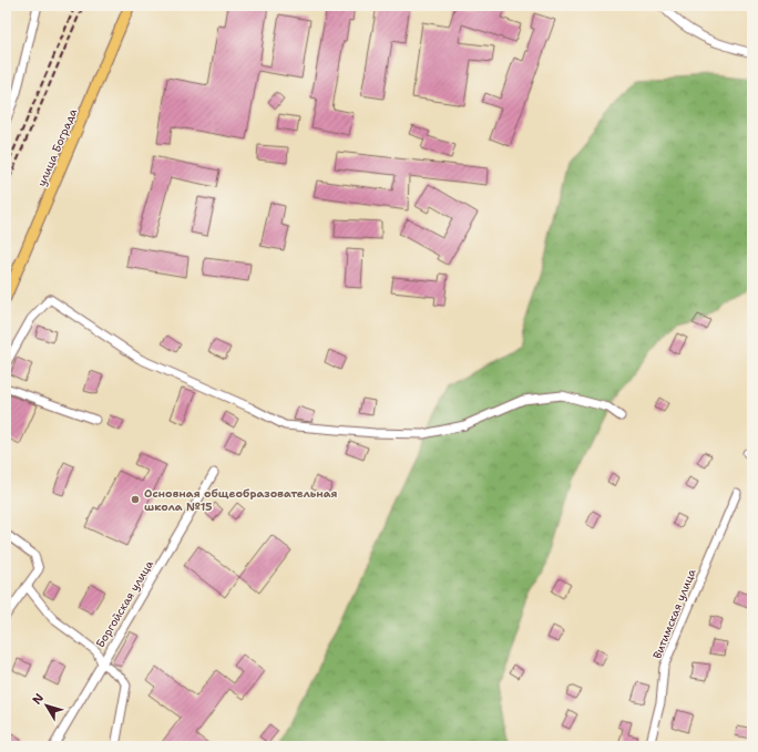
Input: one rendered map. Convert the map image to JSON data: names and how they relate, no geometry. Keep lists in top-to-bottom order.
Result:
{
  "streets": {
    "main road": ["улица Бограда"],
    "street": ["Боргойская улица", "Витимская улица"]
  },
  "places": ["Основная общеобразовательная школа №15"],
  "north": "top left"
}
